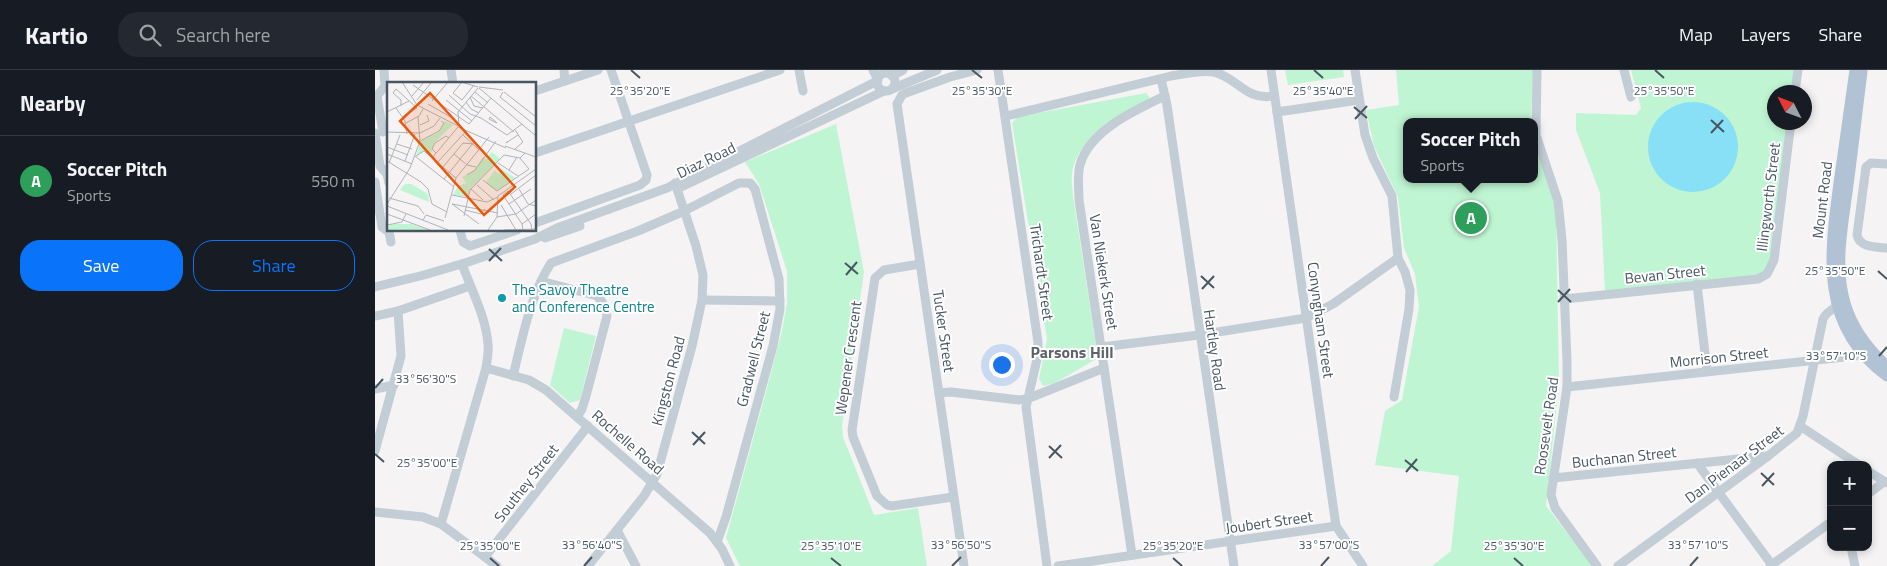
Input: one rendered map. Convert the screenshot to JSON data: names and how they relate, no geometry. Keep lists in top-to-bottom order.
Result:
{
  "streets": {
    "main road": ["Mount Road"],
    "street": [
      "Diaz Road",
      "Illingworth Street",
      "Trichardt Street",
      "Van Niekerk Street",
      "Bevan Street",
      "Conyngham Street",
      "Tucker Street",
      "Hartley Road",
      "Morrison Street",
      "Wepener Crescent",
      "Gradwell Street",
      "Kingston Road",
      "Roosevelt Road",
      "Rochelle Road",
      "Buchanan Street",
      "Dan Pienaar Street",
      "Southey Street",
      "Joubert Street"
    ]
  },
  "crossings": [
    ["Diaz Road", "Kingston Road"],
    ["Illingworth Street", "Bevan Street"],
    ["Mount Road", "Morrison Street"],
    ["Mount Road", "Dan Pienaar Street"],
    ["Van Niekerk Street", "Hartley Road"],
    ["Van Niekerk Street", "Joubert Street"],
    ["Bevan Street", "Roosevelt Road"],
    ["Conyngham Street", "Joubert Street"],
    ["Tucker Street", "Wepener Crescent"],
    ["Hartley Road", "Joubert Street"],
    ["Morrison Street", "Roosevelt Road"],
    ["Morrison Street", "Dan Pienaar Street"],
    ["Gradwell Street", "Kingston Road"],
    ["Gradwell Street", "Rochelle Road"],
    ["Kingston Road", "Rochelle Road"],
    ["Roosevelt Road", "Buchanan Street"],
    ["Rochelle Road", "Southey Street"],
    ["Buchanan Street", "Dan Pienaar Street"]
  ],
  "districts": ["Parsons Hill"],
  "places": ["The Savoy Theatre and Conference Centre"],
  "north": "top left",
  "page": {
    "header": "Kartio",
    "search": "Search here",
    "nav": ["Map", "Layers", "Share"],
    "heading": "Nearby",
    "popup": ["Soccer Pitch", "Sports"],
    "list": [
      {
        "mark": "A",
        "name": "Soccer Pitch",
        "note": "Sports",
        "value": "550 m"
      }
    ],
    "pins": "A",
    "buttons": ["Save", "Share"],
    "map_buttons": ["+", "−"]
  },
  "coordinates": [
    "25°35'20\"E",
    "25°35'30\"E",
    "25°35'40\"E",
    "25°35'50\"E",
    "33°57'10\"S",
    "33°56'30\"S",
    "25°35'00\"E",
    "33°56'40\"S",
    "33°56'50\"S",
    "33°57'00\"S",
    "25°35'10\"E"
  ]
}
